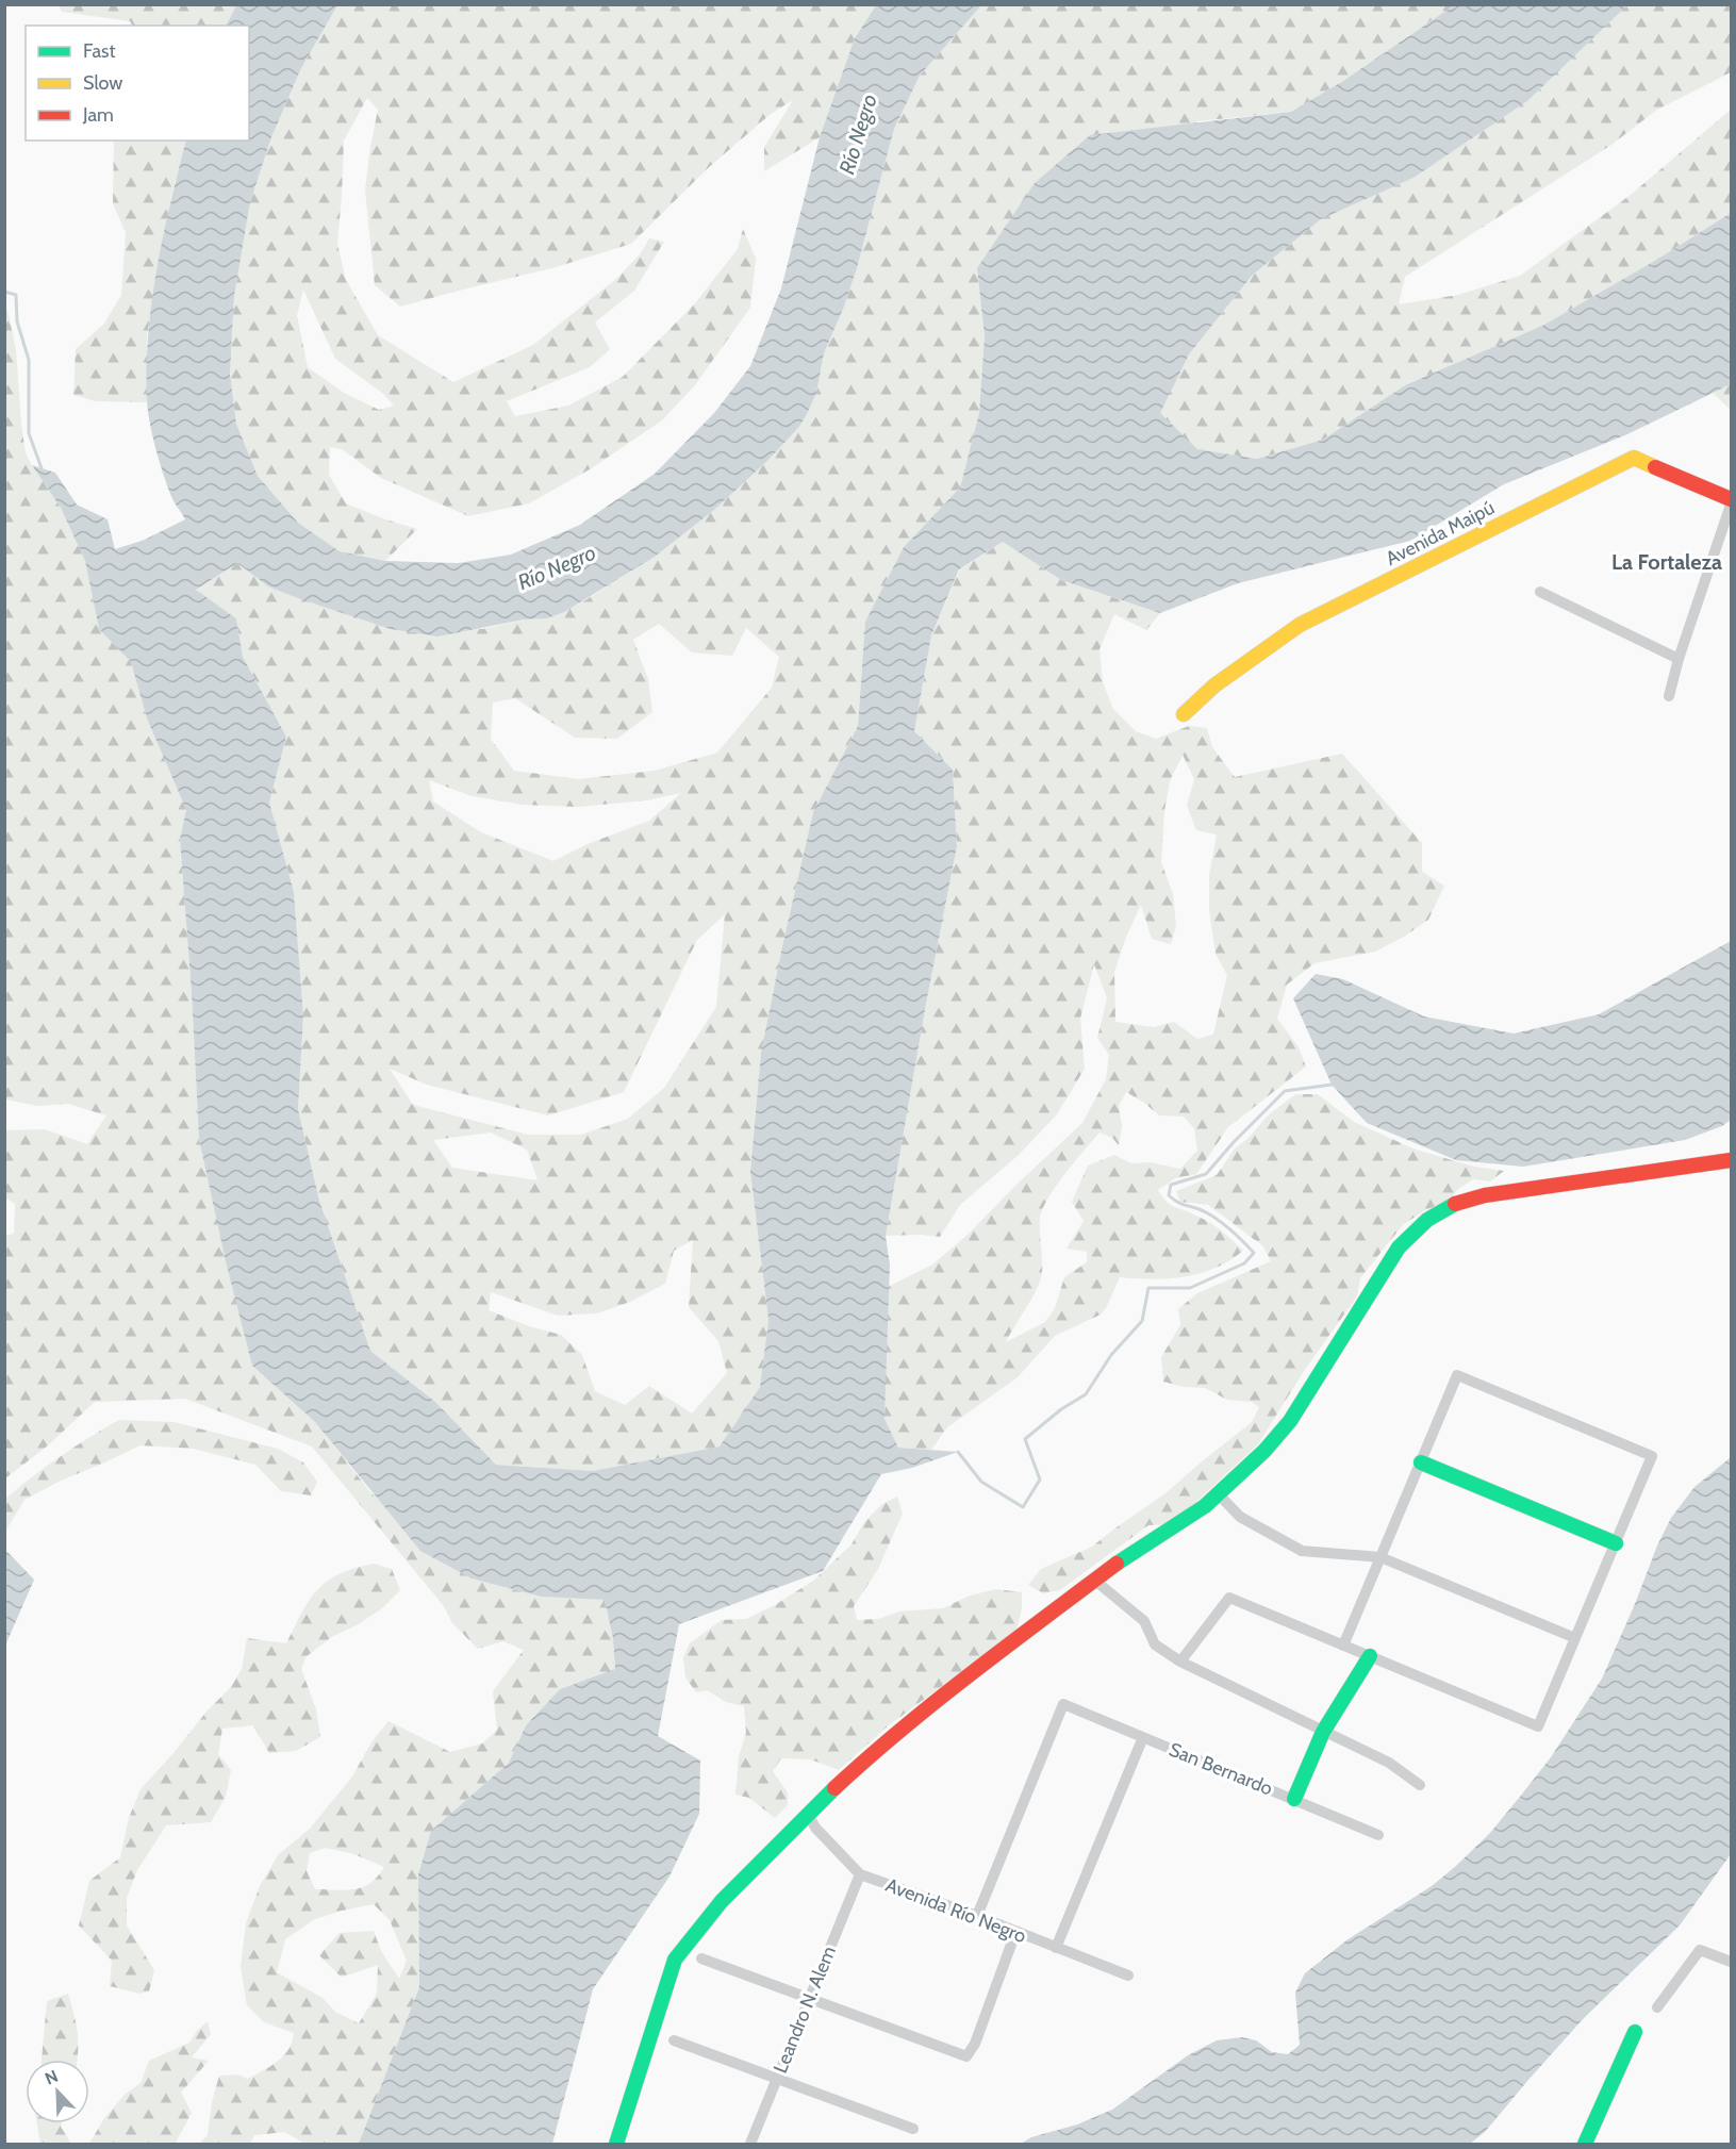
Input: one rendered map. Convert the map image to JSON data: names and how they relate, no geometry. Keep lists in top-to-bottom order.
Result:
{
  "streets": {
    "street": [
      "Avenida Maipú",
      "San Bernardo",
      "Avenida Río Negro",
      "Leandro N. Alem"
    ]
  },
  "crossings": [
    ["San Bernardo", "Avenida Río Negro"],
    ["Avenida Río Negro", "Leandro N. Alem"]
  ],
  "districts": ["La Fortaleza"],
  "water": ["Río Negro"],
  "legend": ["Fast", "Slow", "Jam"],
  "north": "top left"
}
